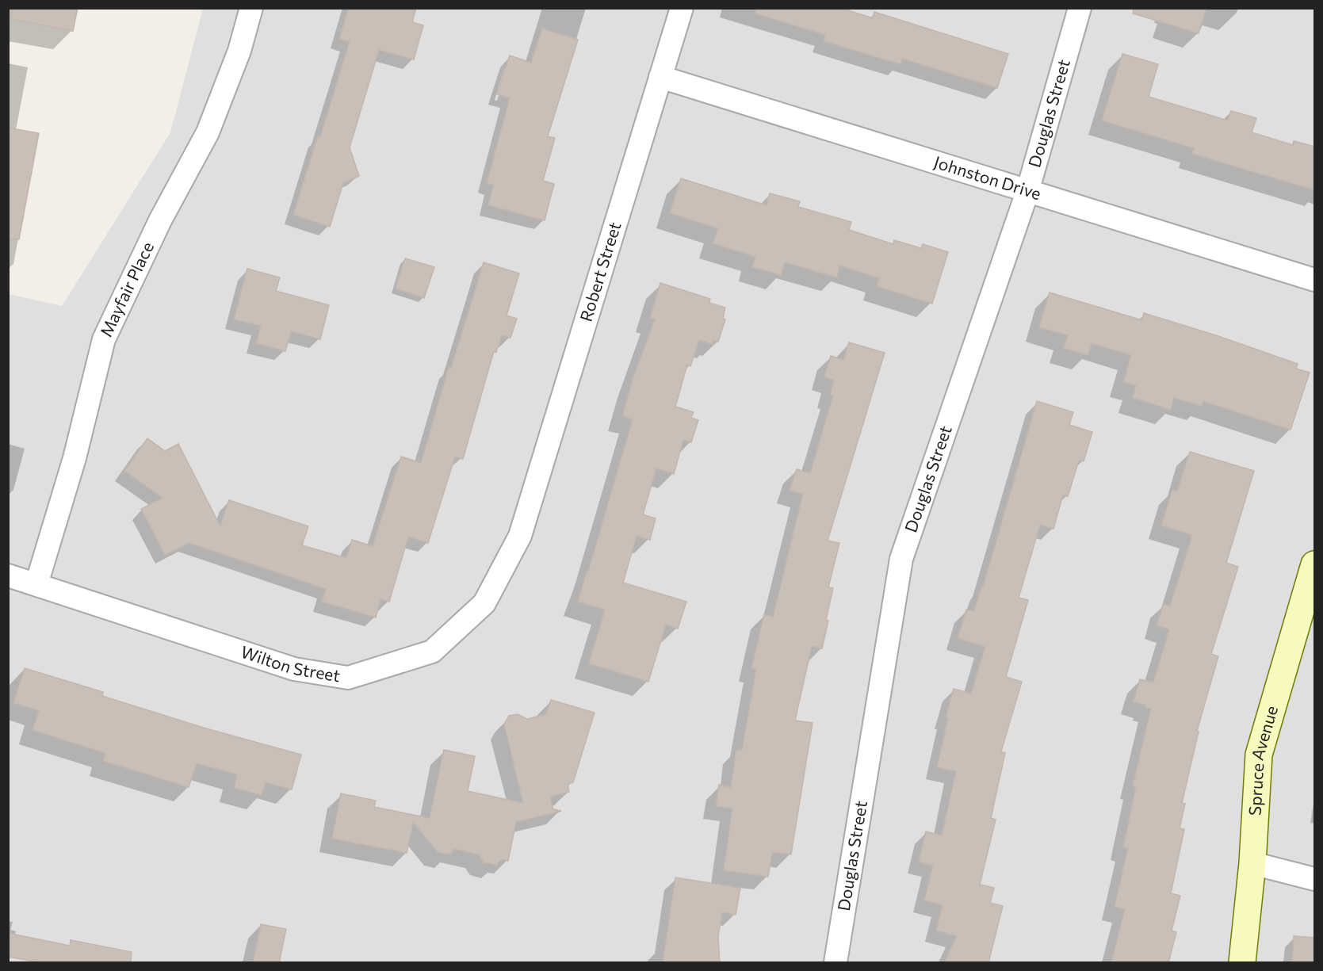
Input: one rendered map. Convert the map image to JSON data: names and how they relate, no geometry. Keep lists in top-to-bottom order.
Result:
{
  "streets": {
    "street": [
      "Douglas Street",
      "Johnston Drive",
      "Robert Street",
      "Mayfair Place",
      "Wilton Street",
      "Spruce Avenue"
    ]
  },
  "crossings": [
    ["Douglas Street", "Johnston Drive"],
    ["Johnston Drive", "Robert Street"],
    ["Robert Street", "Wilton Street"],
    ["Mayfair Place", "Wilton Street"]
  ]
}
